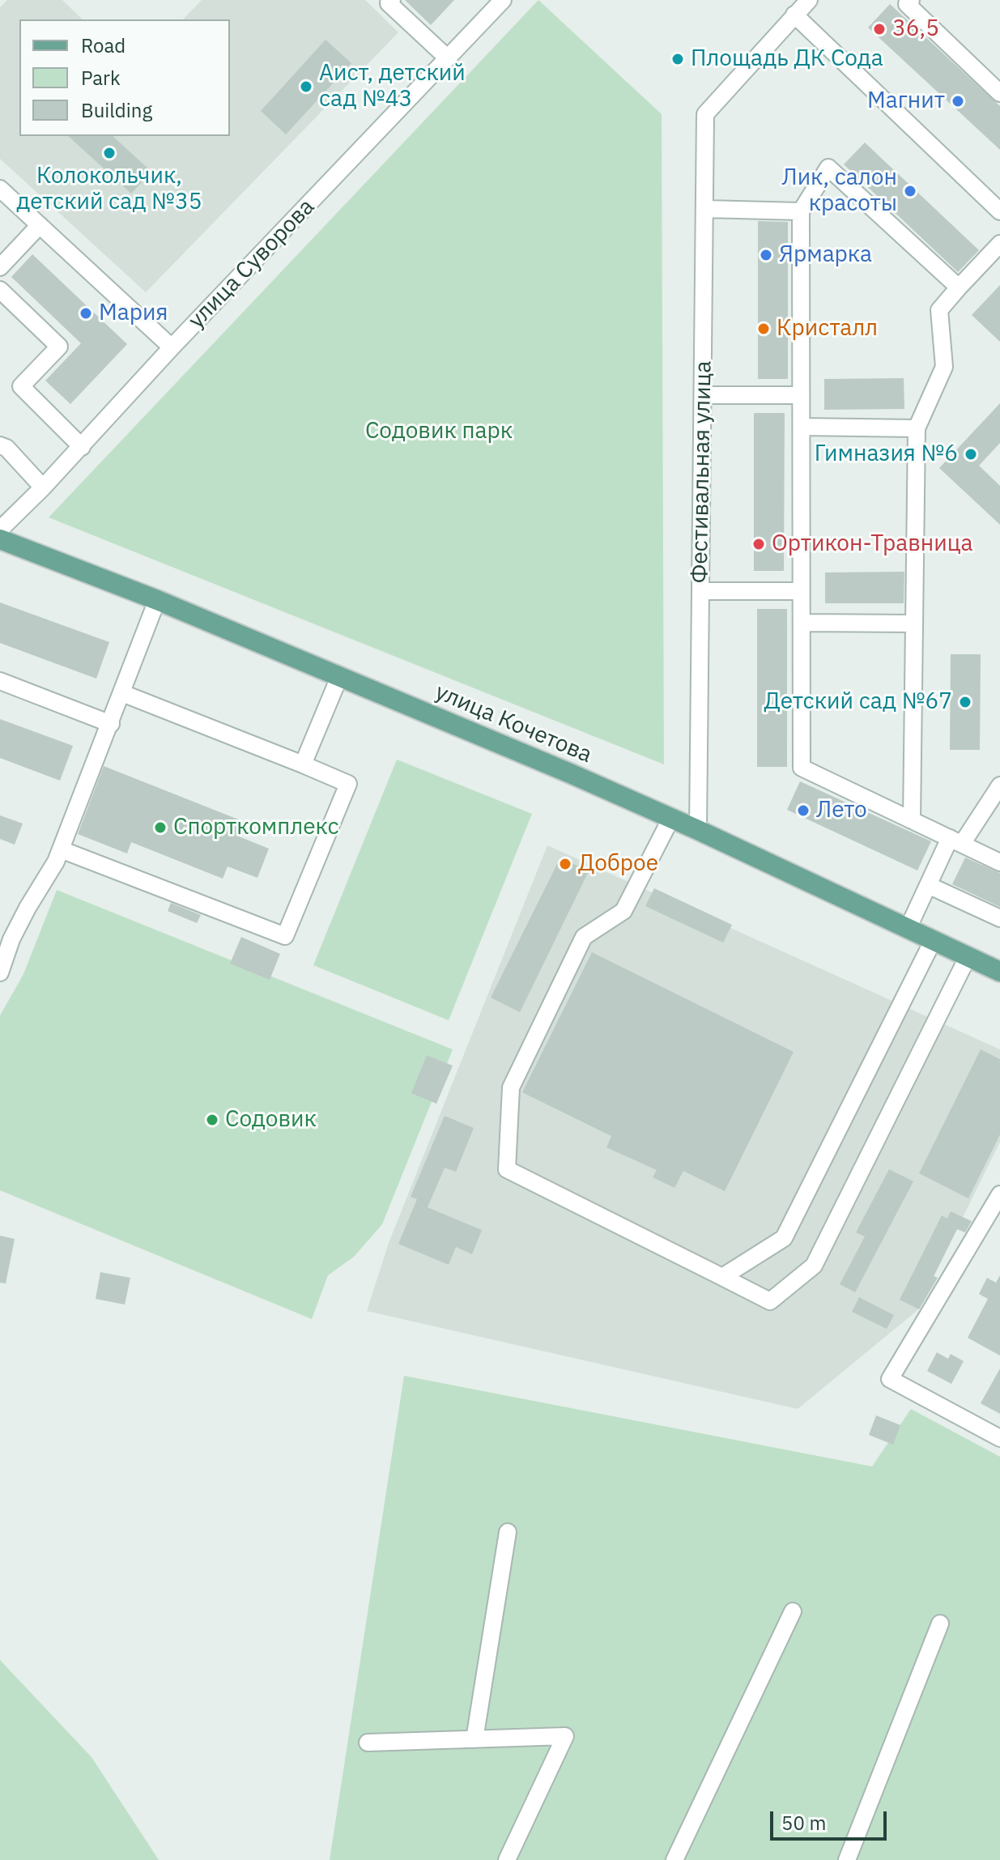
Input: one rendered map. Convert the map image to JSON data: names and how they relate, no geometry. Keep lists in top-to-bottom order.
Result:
{
  "streets": {
    "main road": ["улица Кочетова"],
    "street": ["улица Суворова", "Фестивальная улица"]
  },
  "crossings": [
    ["улица Суворова", "улица Кочетова"],
    ["Фестивальная улица", "улица Кочетова"]
  ],
  "parks": ["Содовик парк"],
  "places": [
    "36,5",
    "Площадь ДК Сода",
    "Аист, детский сад №43",
    "Магнит",
    "Колокольчик, детский сад №35",
    "Лик, салон красоты",
    "Ярмарка",
    "Мария",
    "Кристалл",
    "Гимназия №6",
    "Ортикон-Травница",
    "Детский сад №67",
    "Лето",
    "Спорткомплекс",
    "Доброе",
    "Содовик"
  ],
  "legend": ["Road", "Park", "Building"],
  "scale_bar": "50 m"
}
